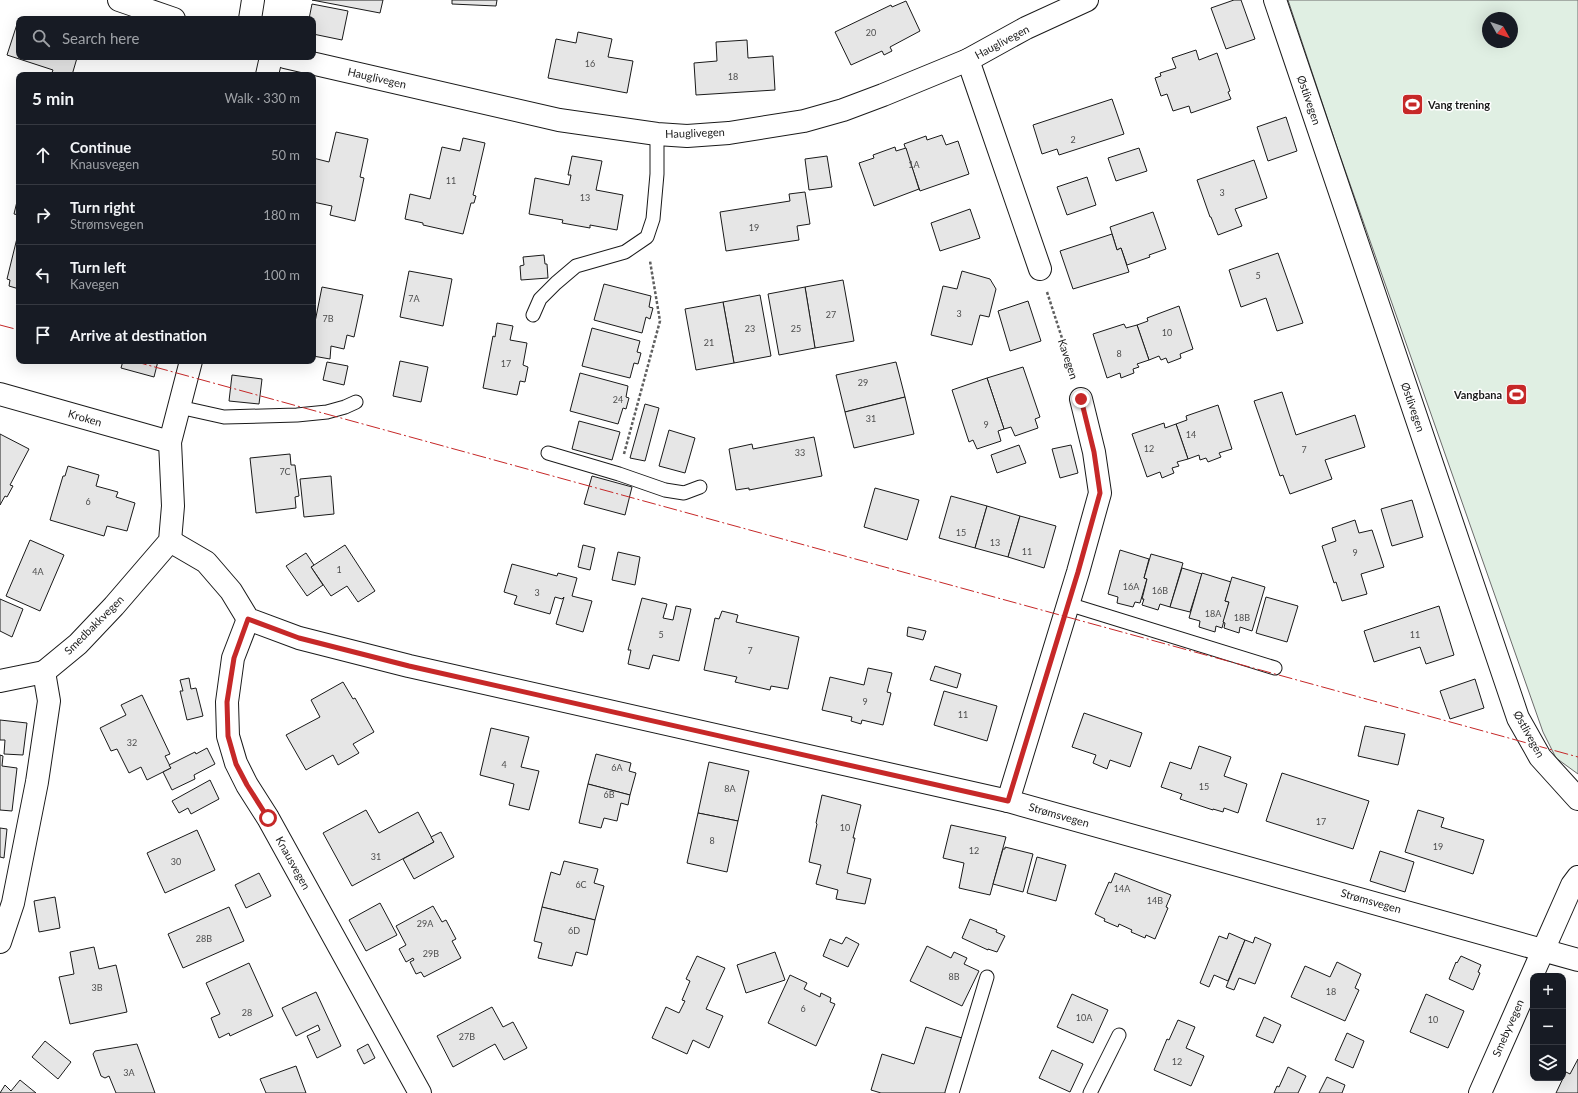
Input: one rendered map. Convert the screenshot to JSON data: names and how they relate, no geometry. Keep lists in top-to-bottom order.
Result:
{
  "streets": {
    "street": [
      "Hauglivegen",
      "Østlivegen",
      "Kroken",
      "Smedbakkvegen",
      "Strømsvegen",
      "Knausvegen",
      "Smebyvegen"
    ],
    "path": ["Kavegen"]
  },
  "crossings": [
    ["Strømsvegen", "Knausvegen"],
    ["Strømsvegen", "Smebyvegen"]
  ],
  "places": {
    "sports": ["Vang trening", "Vangbana"]
  },
  "house_numbers": [
    "20",
    "16",
    "18",
    "2",
    "1A",
    "11",
    "3",
    "13",
    "19",
    "5",
    "7A",
    "3",
    "27",
    "7B",
    "23",
    "25",
    "10",
    "21",
    "8",
    "17",
    "29",
    "24",
    "31",
    "9",
    "14",
    "12",
    "7",
    "33",
    "7C",
    "6",
    "15",
    "13",
    "11",
    "9",
    "1",
    "4A",
    "16A",
    "16B",
    "3",
    "18A",
    "18B",
    "5",
    "11",
    "7",
    "9",
    "11",
    "32",
    "4",
    "6A",
    "15",
    "8A",
    "6B",
    "17",
    "10",
    "8",
    "19",
    "12",
    "31",
    "30",
    "6C",
    "14A",
    "14B",
    "29A",
    "6D",
    "28B",
    "29B",
    "8B",
    "3B",
    "18",
    "6",
    "28",
    "10A",
    "10",
    "27B",
    "12",
    "3A"
  ],
  "north": "bottom right",
  "page": {
    "search": "Search here",
    "heading": ["5 min", "Walk · 330 m"],
    "list": [
      ["Continue", "Knausvegen", "50 m"],
      ["Turn right", "Strømsvegen", "180 m"],
      ["Turn left", "Kavegen", "100 m"],
      "Arrive at destination"
    ],
    "map_buttons": ["+", "−"]
  }
}
